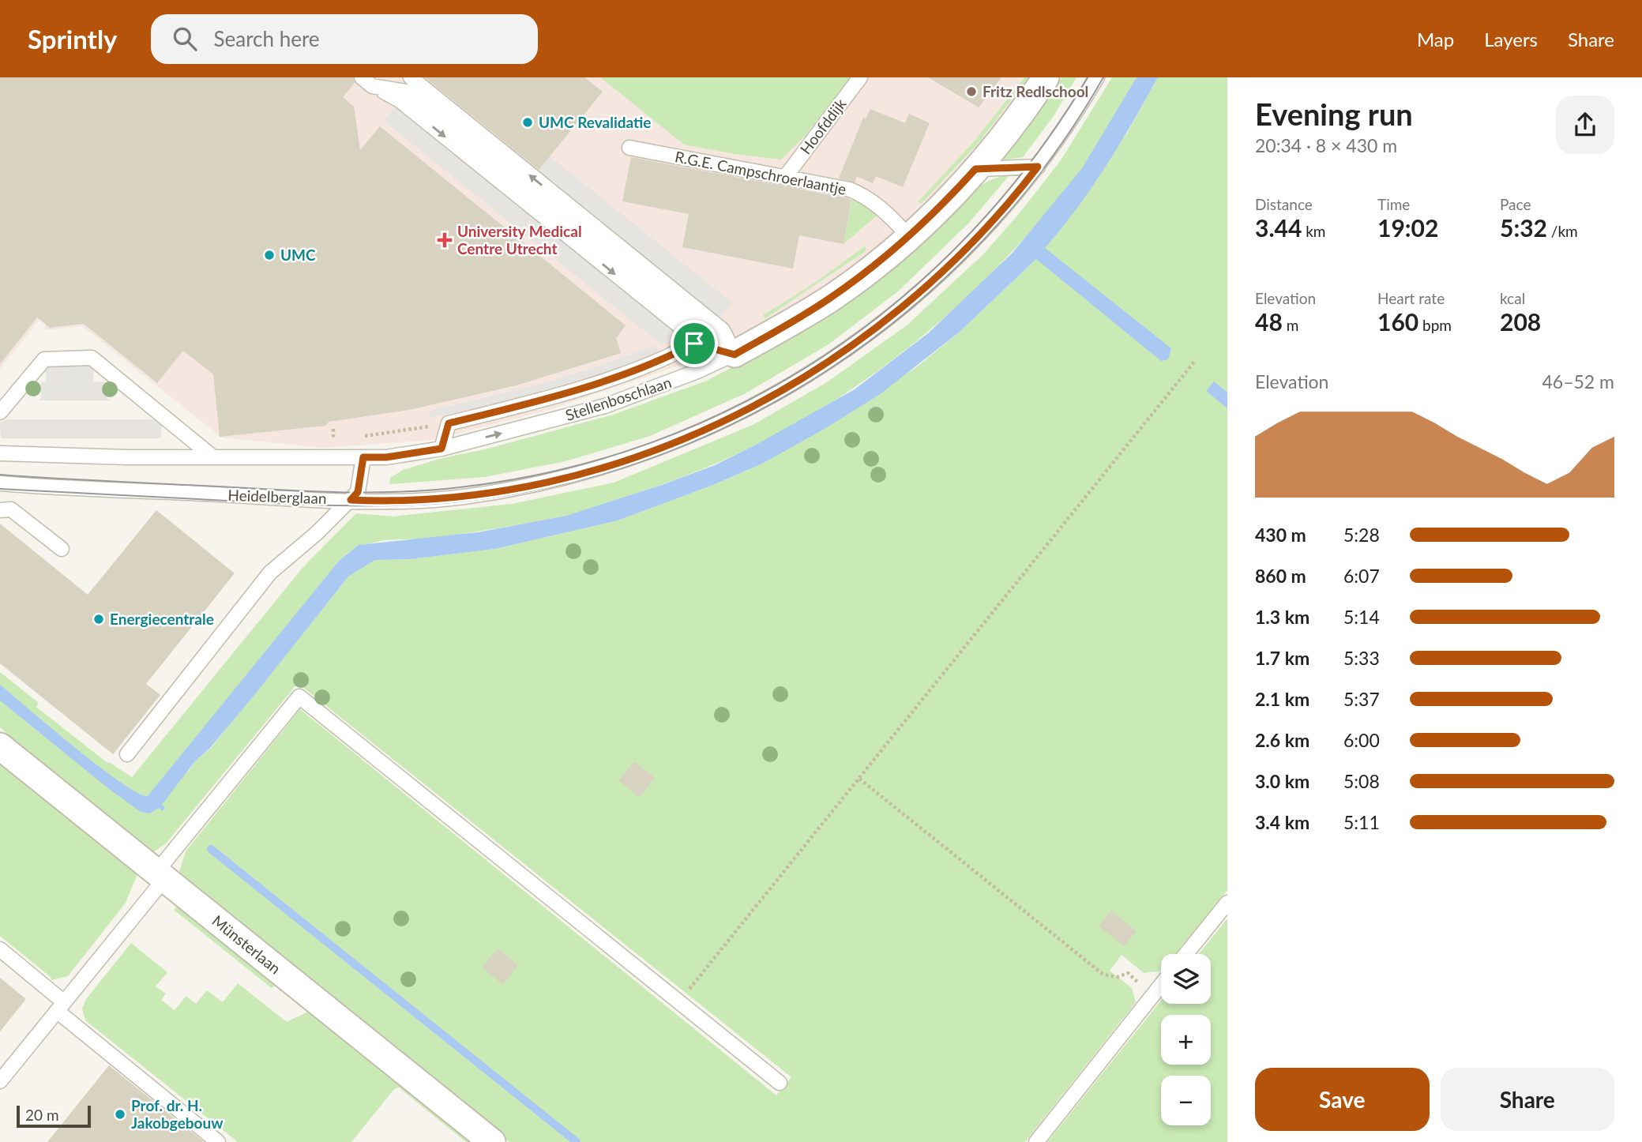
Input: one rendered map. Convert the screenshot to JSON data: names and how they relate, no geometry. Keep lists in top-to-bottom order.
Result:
{
  "streets": {
    "street": ["Stellenboschlaan", "Münsterlaan"],
    "lane": ["Hoofddijk", "R.G.E. Campschroerlaantje", "Heidelberglaan"]
  },
  "crossings": [
    ["Hoofddijk", "R.G.E. Campschroerlaantje"],
    ["R.G.E. Campschroerlaantje", "Stellenboschlaan"]
  ],
  "places": {
    "other": [
      "Fritz Redlschool",
      "UMC Revalidatie",
      "UMC",
      "Energiecentrale",
      "Prof. dr. H. Jakobgebouw"
    ],
    "health": ["University Medical Centre Utrecht"]
  },
  "scale_bar": "20 m",
  "page": {
    "header": "Sprintly",
    "search": "Search here",
    "nav": ["Map", "Layers", "Share"],
    "heading": ["Evening run", "20:34 · 8 × 430 m"],
    "stats": [
      ["Distance", "3.44 km"],
      ["Time", "19:02"],
      ["Pace", "5:32 /km"],
      ["Elevation", "48 m"],
      ["Heart rate", "160 bpm"],
      ["kcal", "208"]
    ],
    "chart": ["Elevation", "46–52 m"],
    "list": [
      {
        "name": "430 m",
        "note": "5:28"
      },
      {
        "name": "860 m",
        "note": "6:07"
      },
      {
        "name": "1.3 km",
        "note": "5:14"
      },
      {
        "name": "1.7 km",
        "note": "5:33"
      },
      {
        "name": "2.1 km",
        "note": "5:37"
      },
      {
        "name": "2.6 km",
        "note": "6:00"
      },
      {
        "name": "3.0 km",
        "note": "5:08"
      },
      {
        "name": "3.4 km",
        "note": "5:11"
      }
    ],
    "map_buttons": ["+", "−"],
    "buttons": ["Save", "Share"],
    "scale": "20 m"
  }
}
